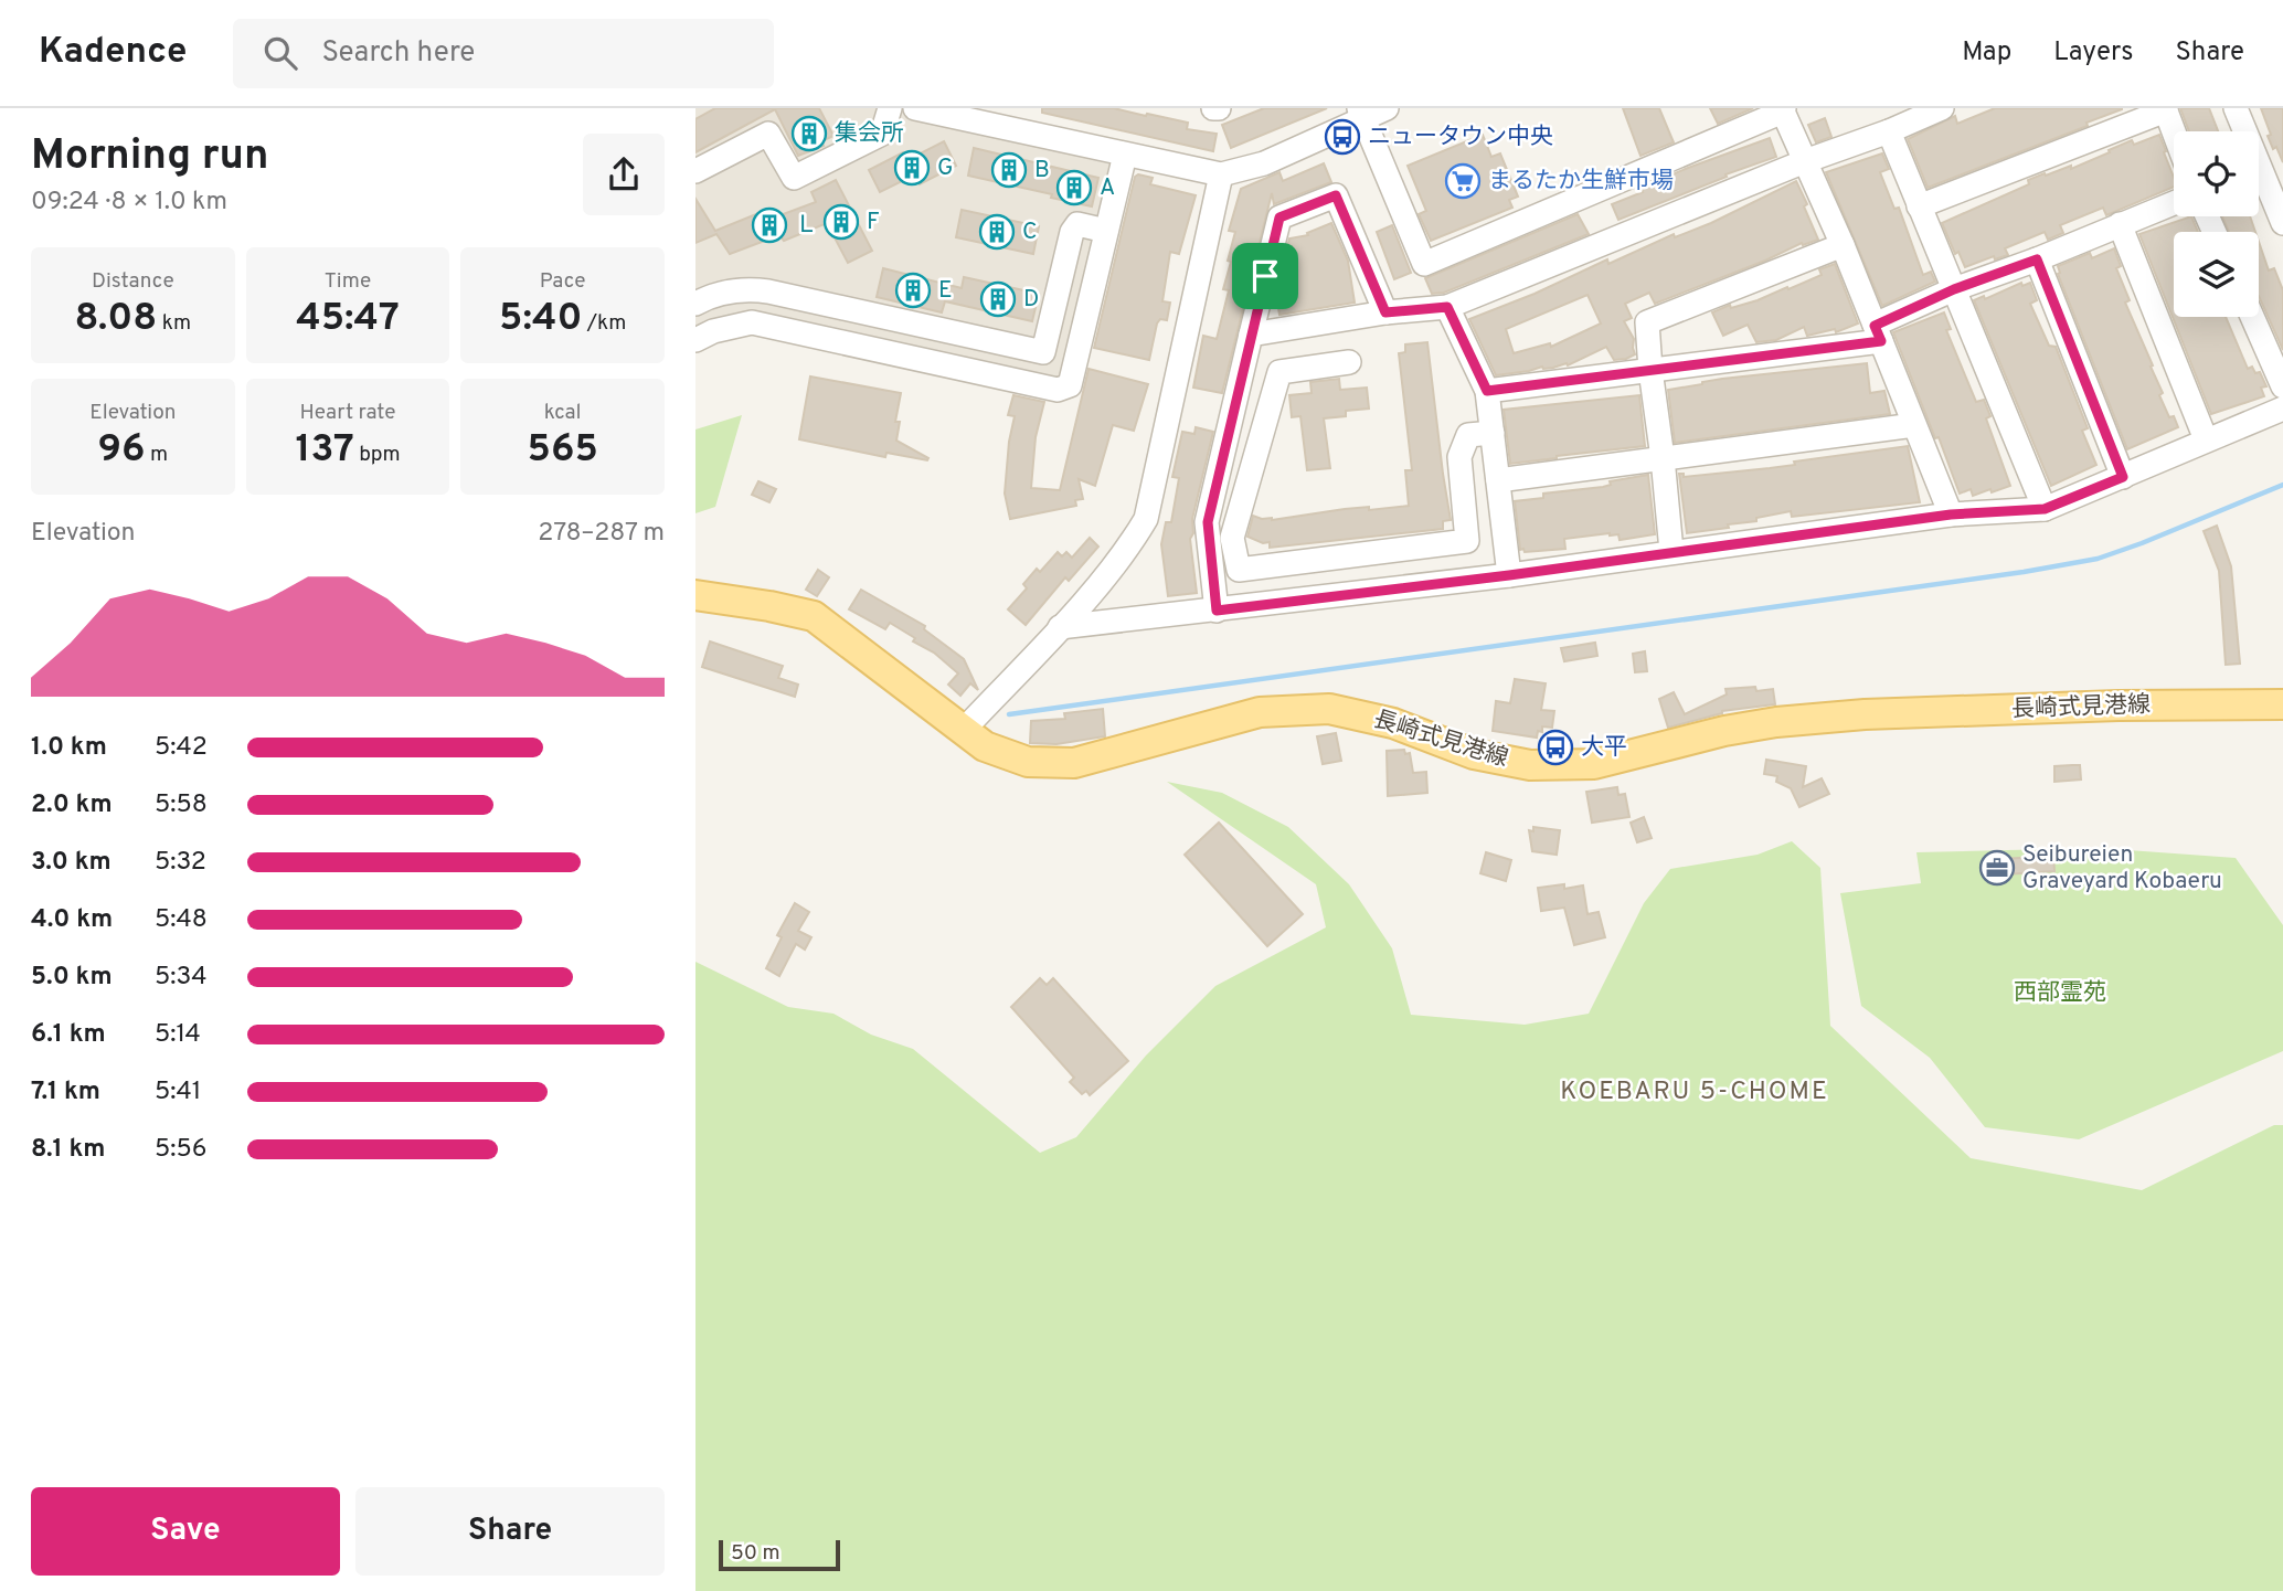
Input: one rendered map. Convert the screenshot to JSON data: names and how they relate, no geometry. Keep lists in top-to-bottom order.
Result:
{
  "streets": {
    "main road": ["長崎式見港線"]
  },
  "districts": ["KOEBARU 5-CHOME"],
  "parks": ["西部霊苑"],
  "places": {
    "building": [
      "集会所",
      "G",
      "B",
      "A",
      "F",
      "Ｌ",
      "C",
      "E",
      "D"
    ],
    "bus stop": ["ニュータウン中央", "大平"],
    "supermarket": ["まるたか生鮮市場"],
    "office": ["Seibureien Graveyard Kobaeru"]
  },
  "scale_bar": "50 m",
  "page": {
    "header": "Kadence",
    "search": "Search here",
    "nav": ["Map", "Layers", "Share"],
    "heading": ["Morning run", "09:24 · 8 × 1.0 km"],
    "stats": [
      ["Distance", "8.08 km"],
      ["Time", "45:47"],
      ["Pace", "5:40 /km"],
      ["Elevation", "96 m"],
      ["Heart rate", "137 bpm"],
      ["kcal", "565"]
    ],
    "chart": ["Elevation", "278–287 m"],
    "list": [
      {
        "name": "1.0 km",
        "note": "5:42"
      },
      {
        "name": "2.0 km",
        "note": "5:58"
      },
      {
        "name": "3.0 km",
        "note": "5:32"
      },
      {
        "name": "4.0 km",
        "note": "5:48"
      },
      {
        "name": "5.0 km",
        "note": "5:34"
      },
      {
        "name": "6.1 km",
        "note": "5:14"
      },
      {
        "name": "7.1 km",
        "note": "5:41"
      },
      {
        "name": "8.1 km",
        "note": "5:56"
      }
    ],
    "buttons": ["Save", "Share"],
    "scale": "50 m"
  }
}
